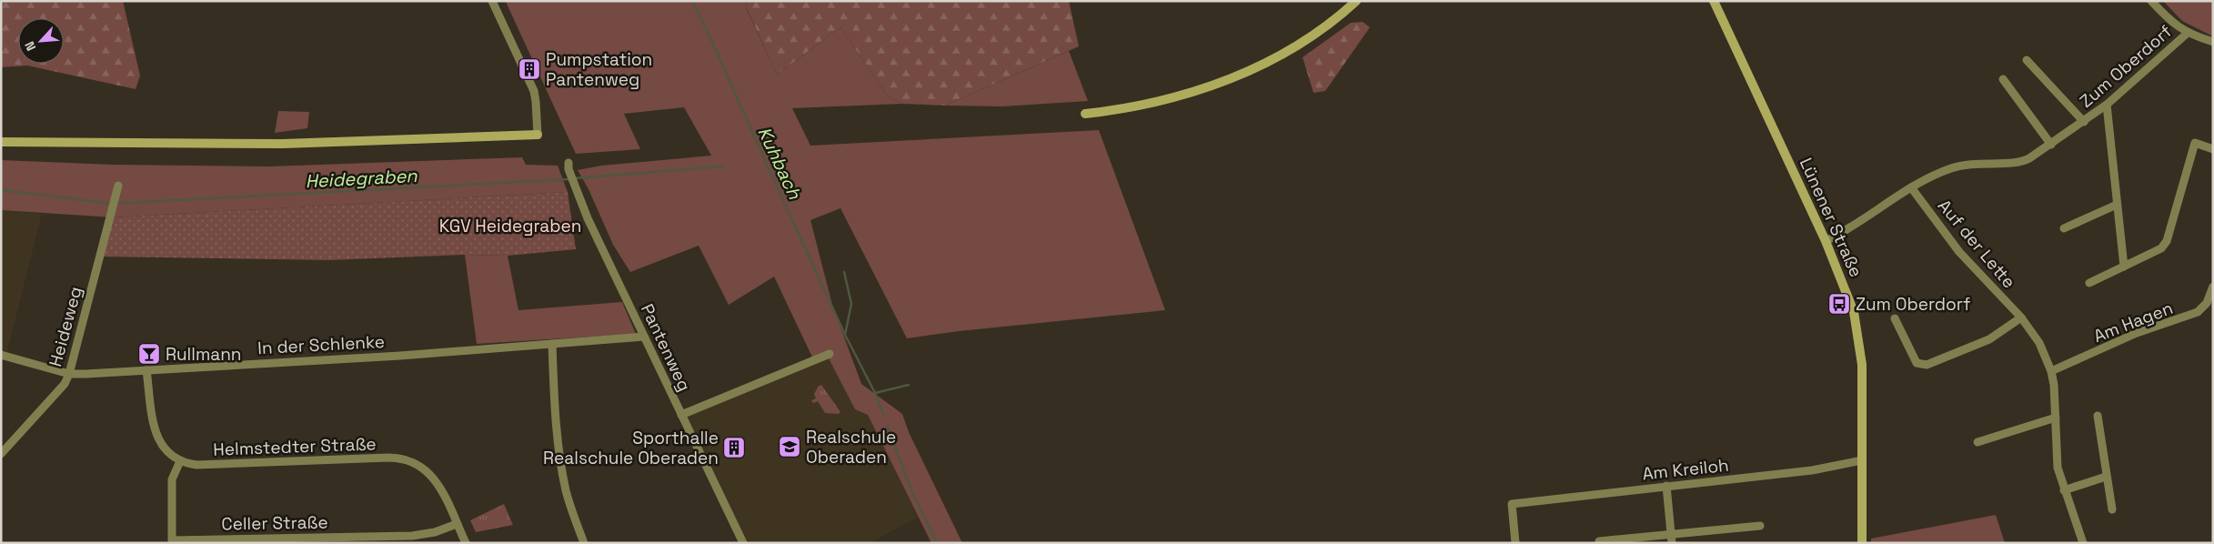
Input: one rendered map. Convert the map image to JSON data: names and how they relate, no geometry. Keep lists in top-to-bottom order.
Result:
{
  "streets": {
    "main road": ["Lünener Straße"],
    "street": [
      "Zum Oberdorf",
      "Auf der Lette",
      "Am Hagen",
      "Heideweg",
      "In der Schlenke",
      "Pantenweg",
      "Helmstedter Straße",
      "Am Kreiloh",
      "Celler Straße"
    ]
  },
  "crossings": [
    ["Zum Oberdorf", "Lünener Straße"],
    ["Zum Oberdorf", "Auf der Lette"],
    ["Lünener Straße", "Am Kreiloh"],
    ["Auf der Lette", "Am Hagen"],
    ["Heideweg", "In der Schlenke"],
    ["In der Schlenke", "Pantenweg"],
    ["Helmstedter Straße", "Celler Straße"]
  ],
  "water": ["Kuhbach", "Heidegraben"],
  "parks": ["KGV Heidegraben"],
  "places": {
    "building": ["Pumpstation Pantenweg", "Sporthalle Realschule Oberaden"],
    "bus stop": ["Zum Oberdorf"],
    "bar": ["Rullmann"],
    "school or university": ["Realschule Oberaden"]
  },
  "north": "bottom left"
}
